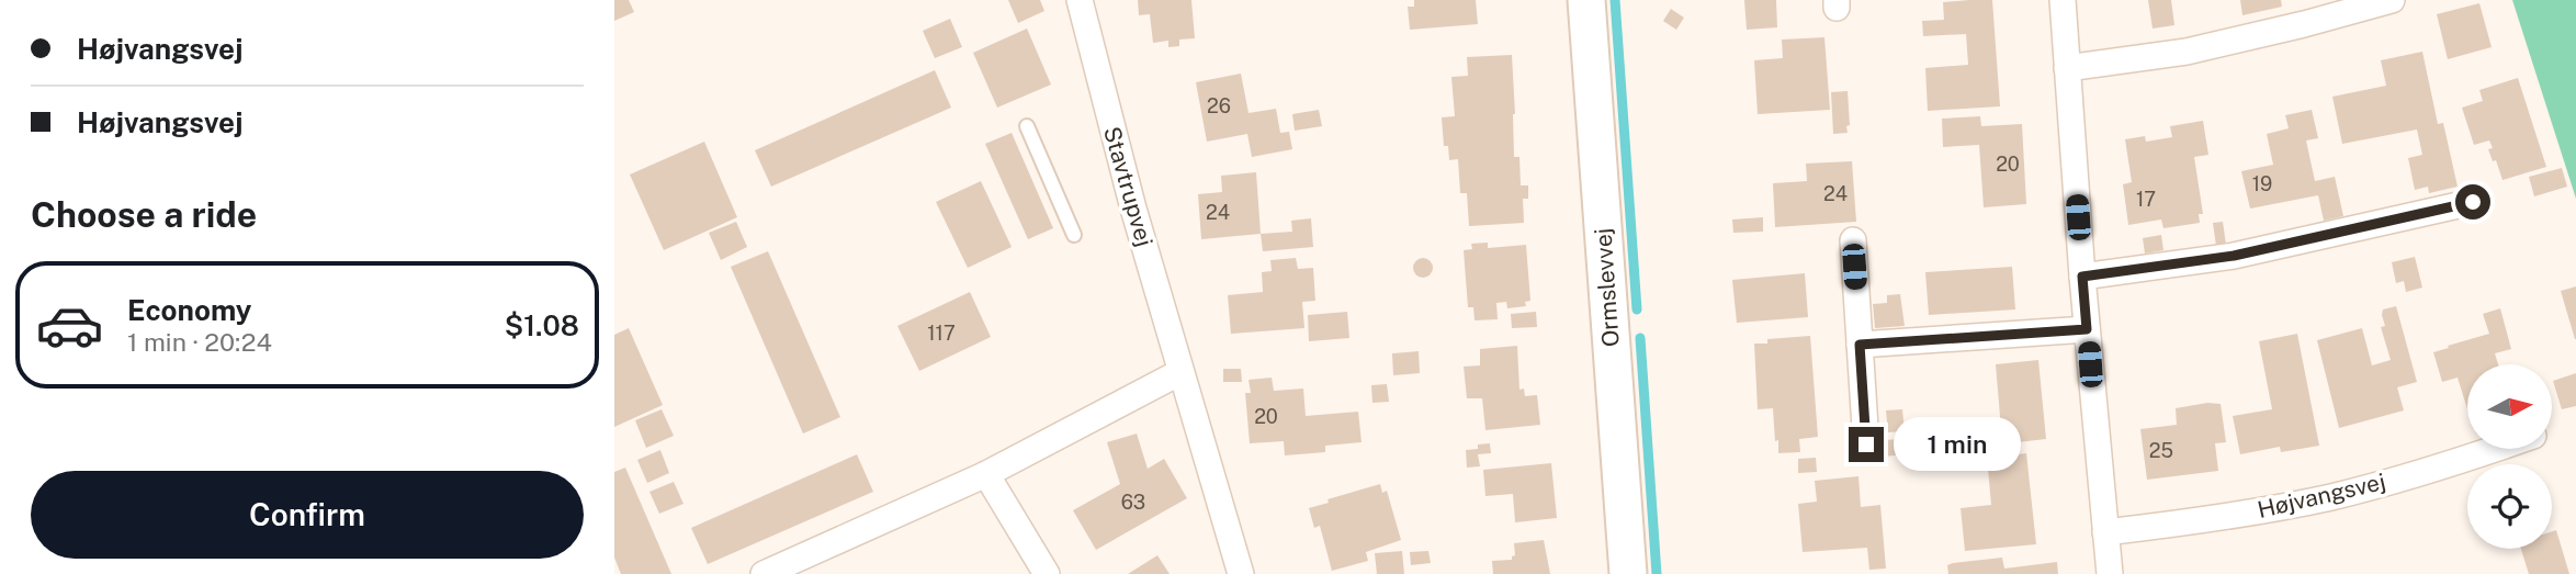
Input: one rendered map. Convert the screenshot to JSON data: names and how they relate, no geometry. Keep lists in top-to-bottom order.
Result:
{
  "streets": {
    "street": ["Stavtrupvej", "Ormslevvej", "Højvangsvej"]
  },
  "house_numbers": [
    "26",
    "20",
    "19",
    "24",
    "17",
    "24",
    "117",
    "20",
    "25",
    "63"
  ],
  "north": "right",
  "page": {
    "banner": ["Højvangsvej", "Højvangsvej"],
    "heading": "Choose a ride",
    "list": [
      {
        "name": "Economy",
        "note": "1 min · 20:24",
        "value": "$1.08"
      }
    ],
    "bubble": "1 min",
    "buttons": "Confirm"
  }
}
